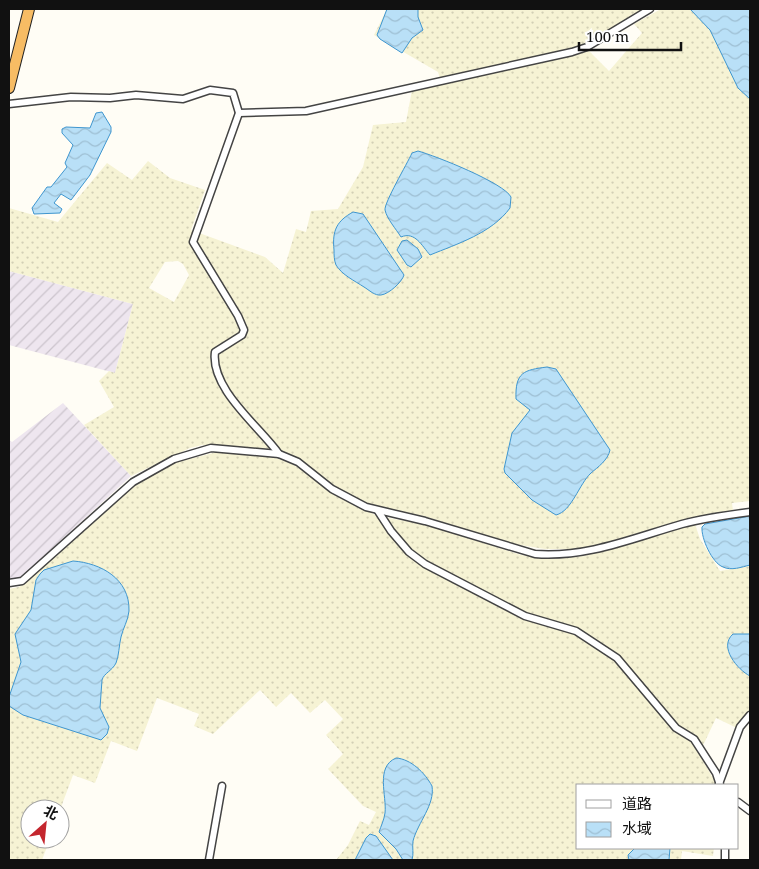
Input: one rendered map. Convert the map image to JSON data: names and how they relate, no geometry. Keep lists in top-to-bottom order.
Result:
{
  "legend": ["道路", "水域"],
  "scale_bar": "100 m",
  "north": "top right"
}
